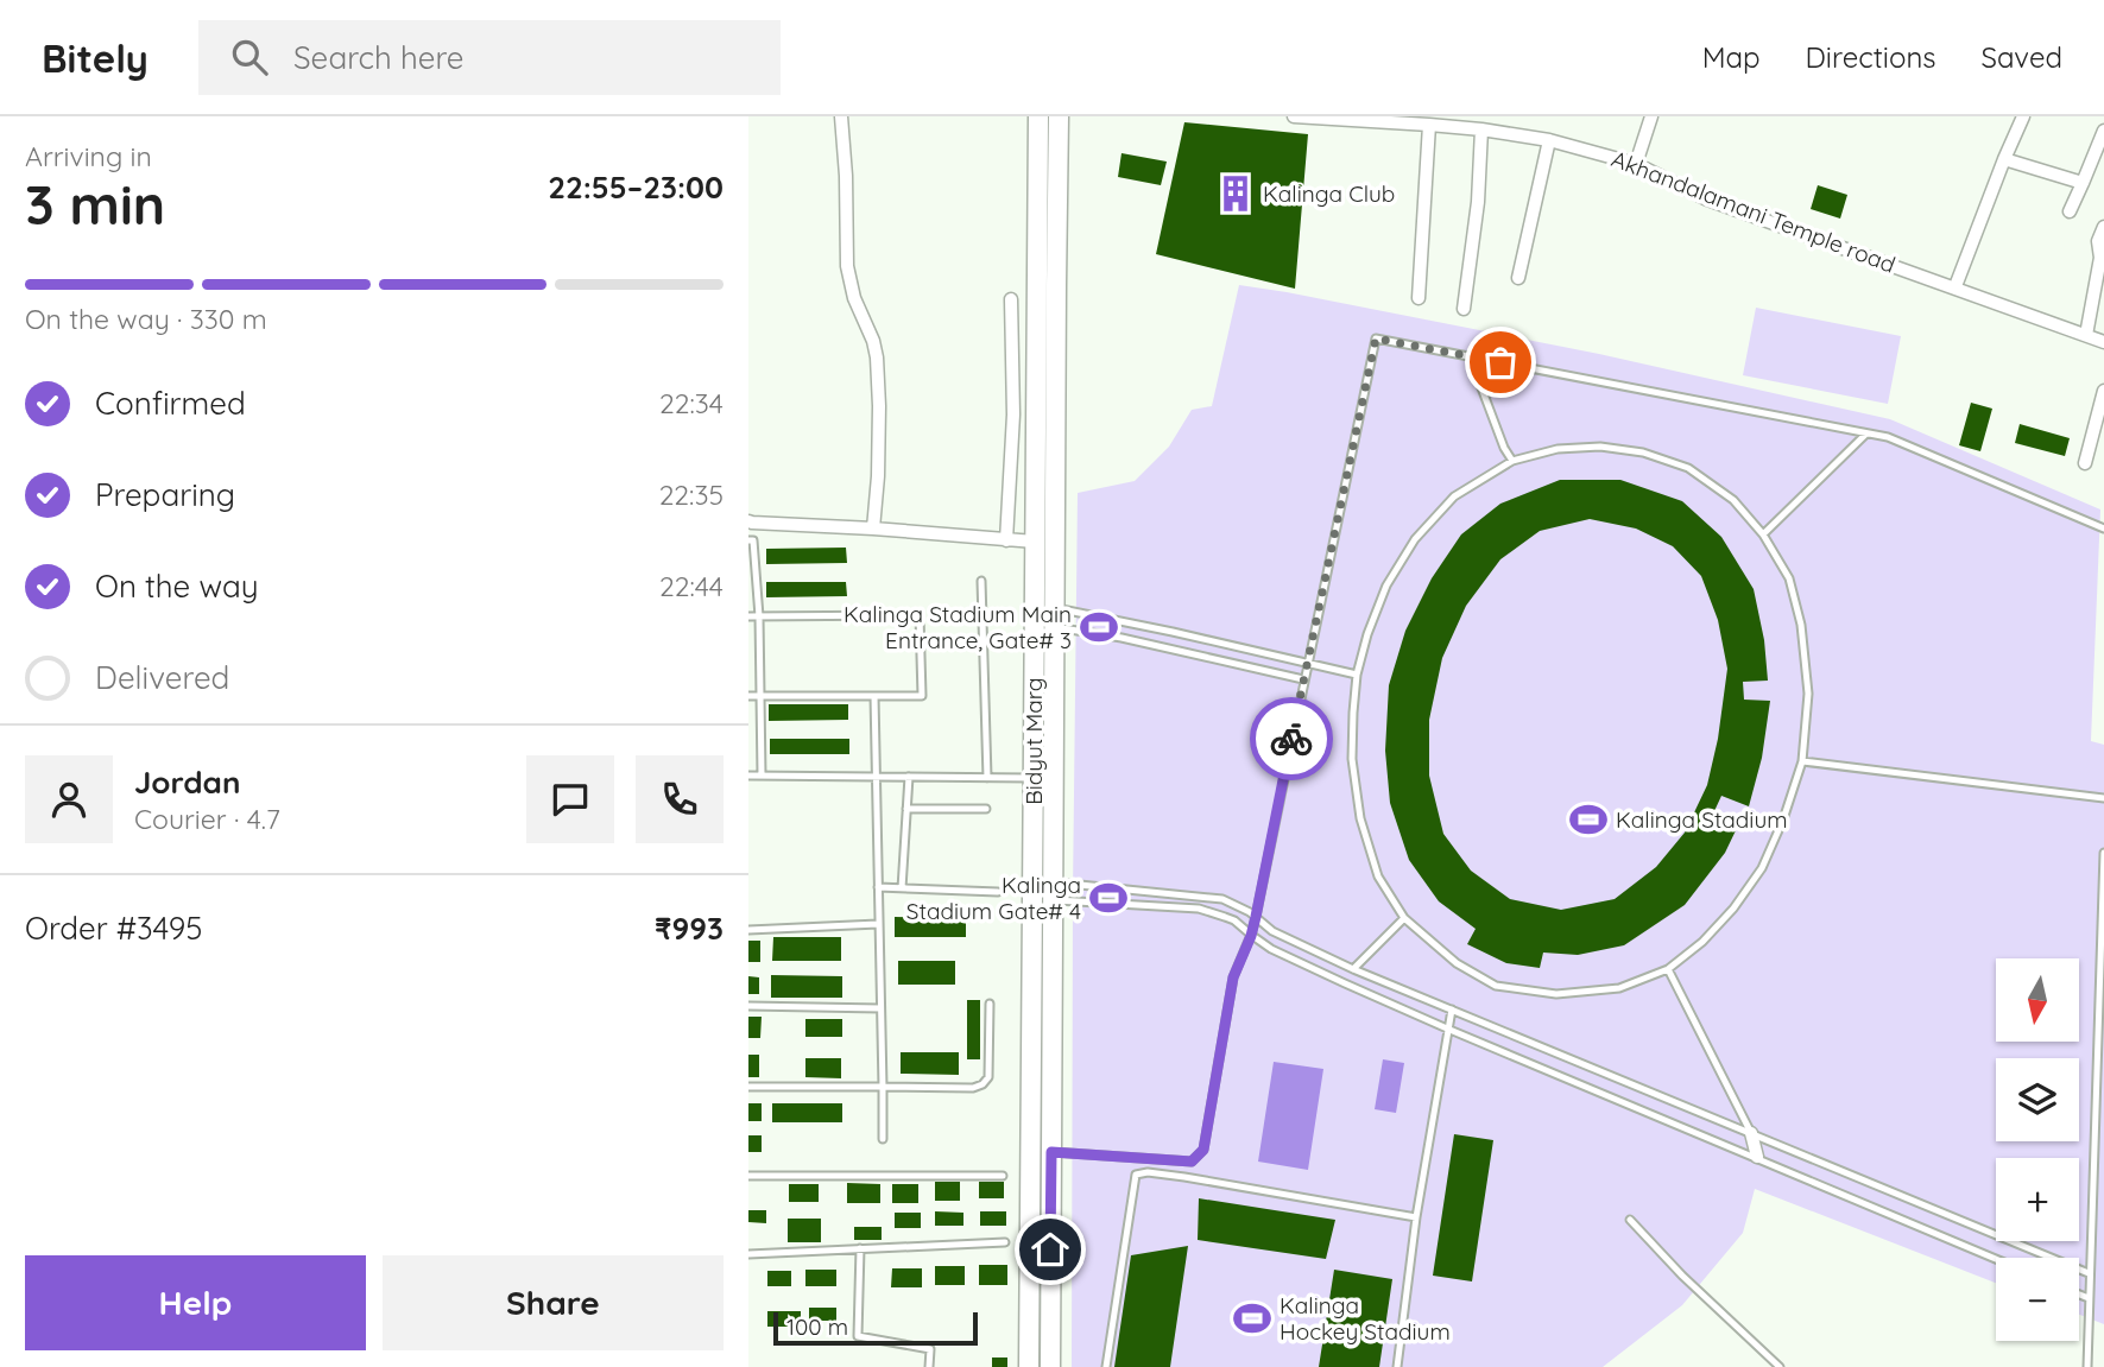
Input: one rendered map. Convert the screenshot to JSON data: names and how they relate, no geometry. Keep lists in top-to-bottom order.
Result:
{
  "streets": {
    "main road": ["Bidyut Marg"],
    "street": ["Akhandalamani Temple road"]
  },
  "places": {
    "building": ["Kalinga Club"],
    "sports": [
      "Kalinga Stadium Main Entrance, Gate# 3",
      "Kalinga Stadium",
      "Kalinga Stadium Gate# 4",
      "Kalinga Hockey Stadium"
    ]
  },
  "scale_bar": "100 m",
  "north": "bottom",
  "page": {
    "header": "Bitely",
    "search": "Search here",
    "nav": ["Map", "Directions", "Saved"],
    "heading": ["3 min", "Arriving in", "22:55–23:00"],
    "panel": [
      "Jordan",
      "Courier · 4.7",
      "Order #3495",
      "₹993"
    ],
    "bar": "On the way · 330 m",
    "list": [
      ["Confirmed", "22:34"],
      ["Preparing", "22:35"],
      ["On the way", "22:44"],
      "Delivered"
    ],
    "map_buttons": ["+", "−"],
    "buttons": ["Help", "Share"],
    "scale": "100 m"
  }
}
